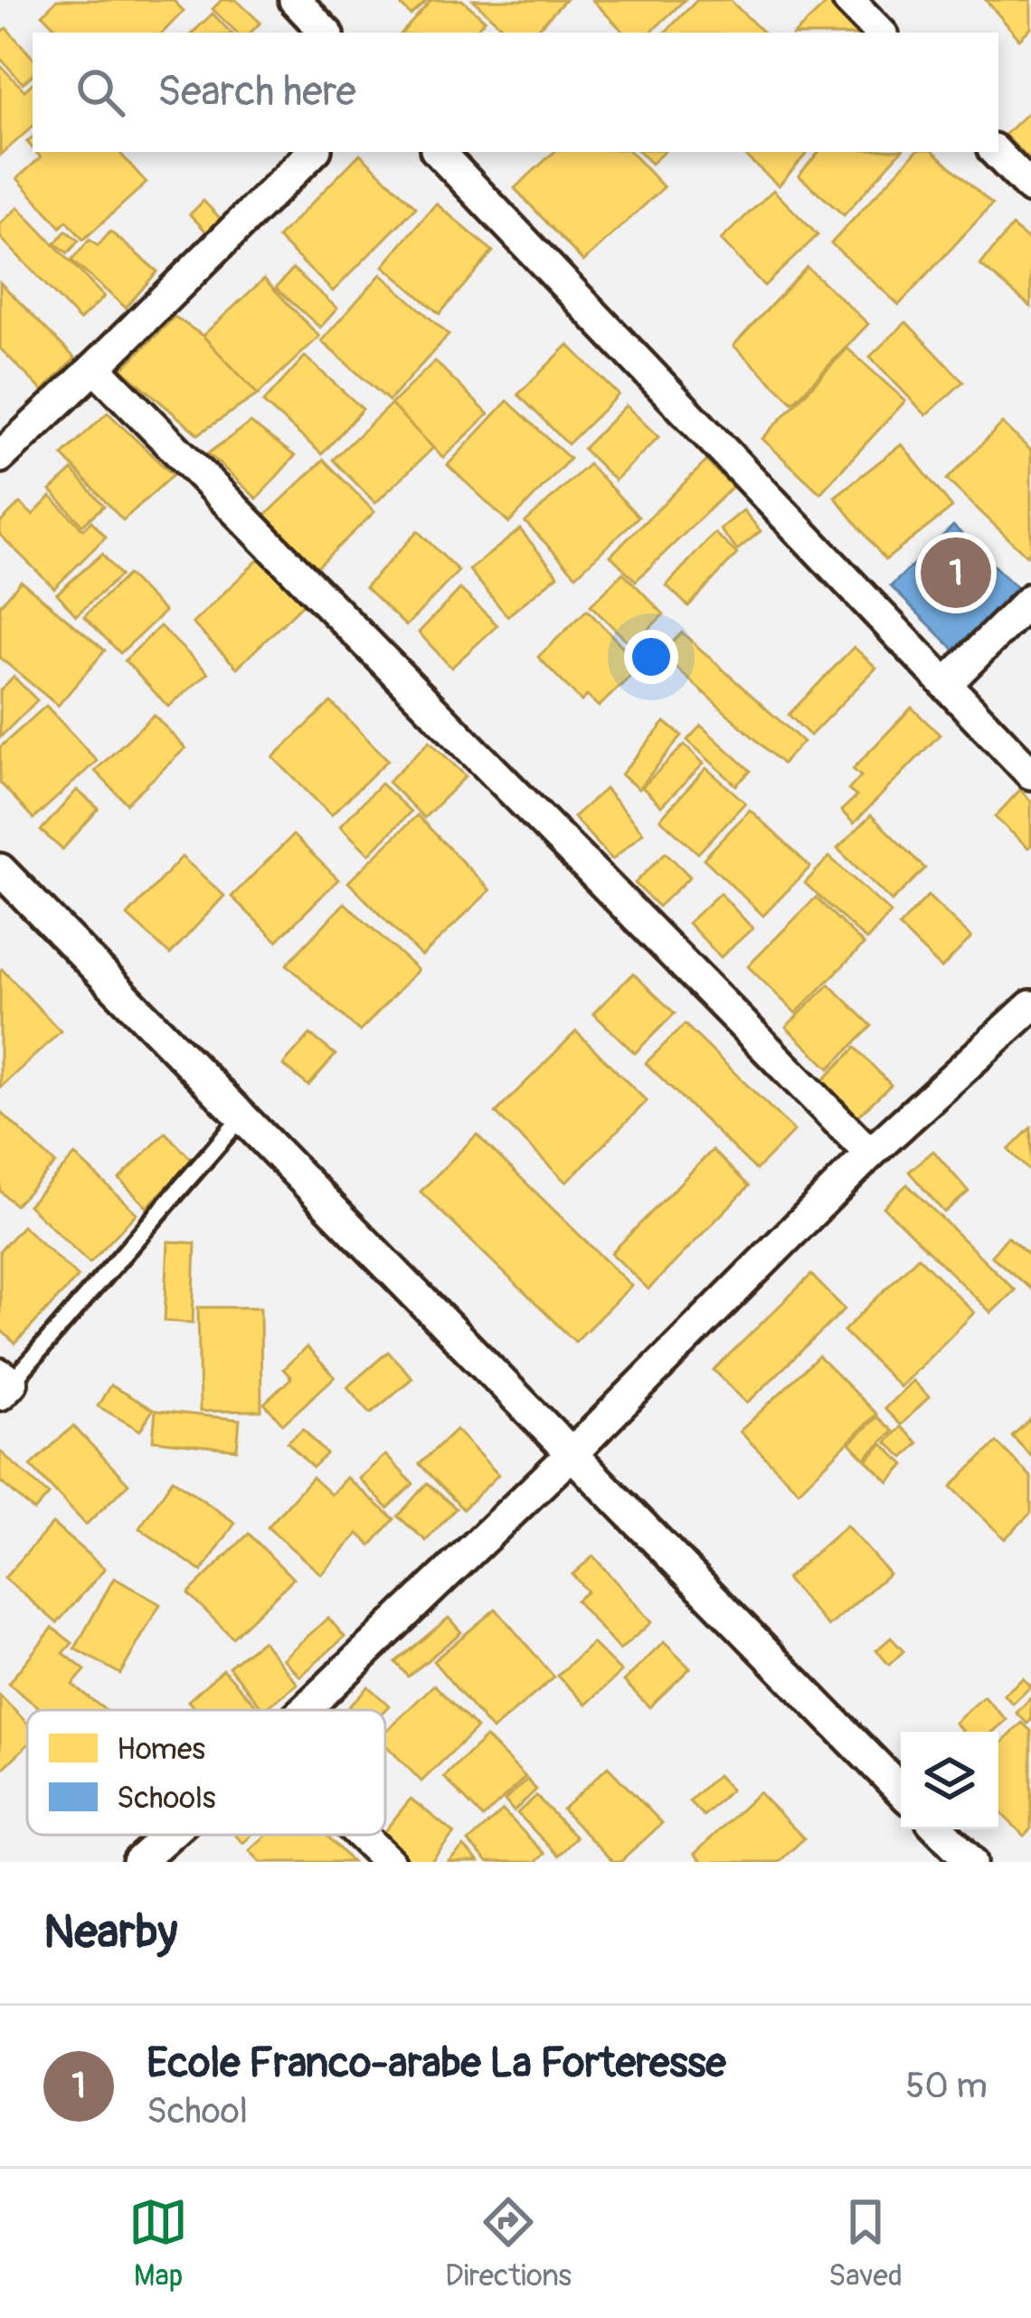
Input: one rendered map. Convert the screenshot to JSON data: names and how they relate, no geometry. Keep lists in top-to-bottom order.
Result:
{
  "legend": ["Homes", "Schools"],
  "page": {
    "search": "Search here",
    "pins": "1",
    "heading": "Nearby",
    "list": [
      {
        "mark": "1",
        "name": "Ecole Franco-arabe La Forteresse",
        "note": "School",
        "value": "50 m"
      }
    ],
    "nav": ["Map", "Directions", "Saved"]
  }
}
